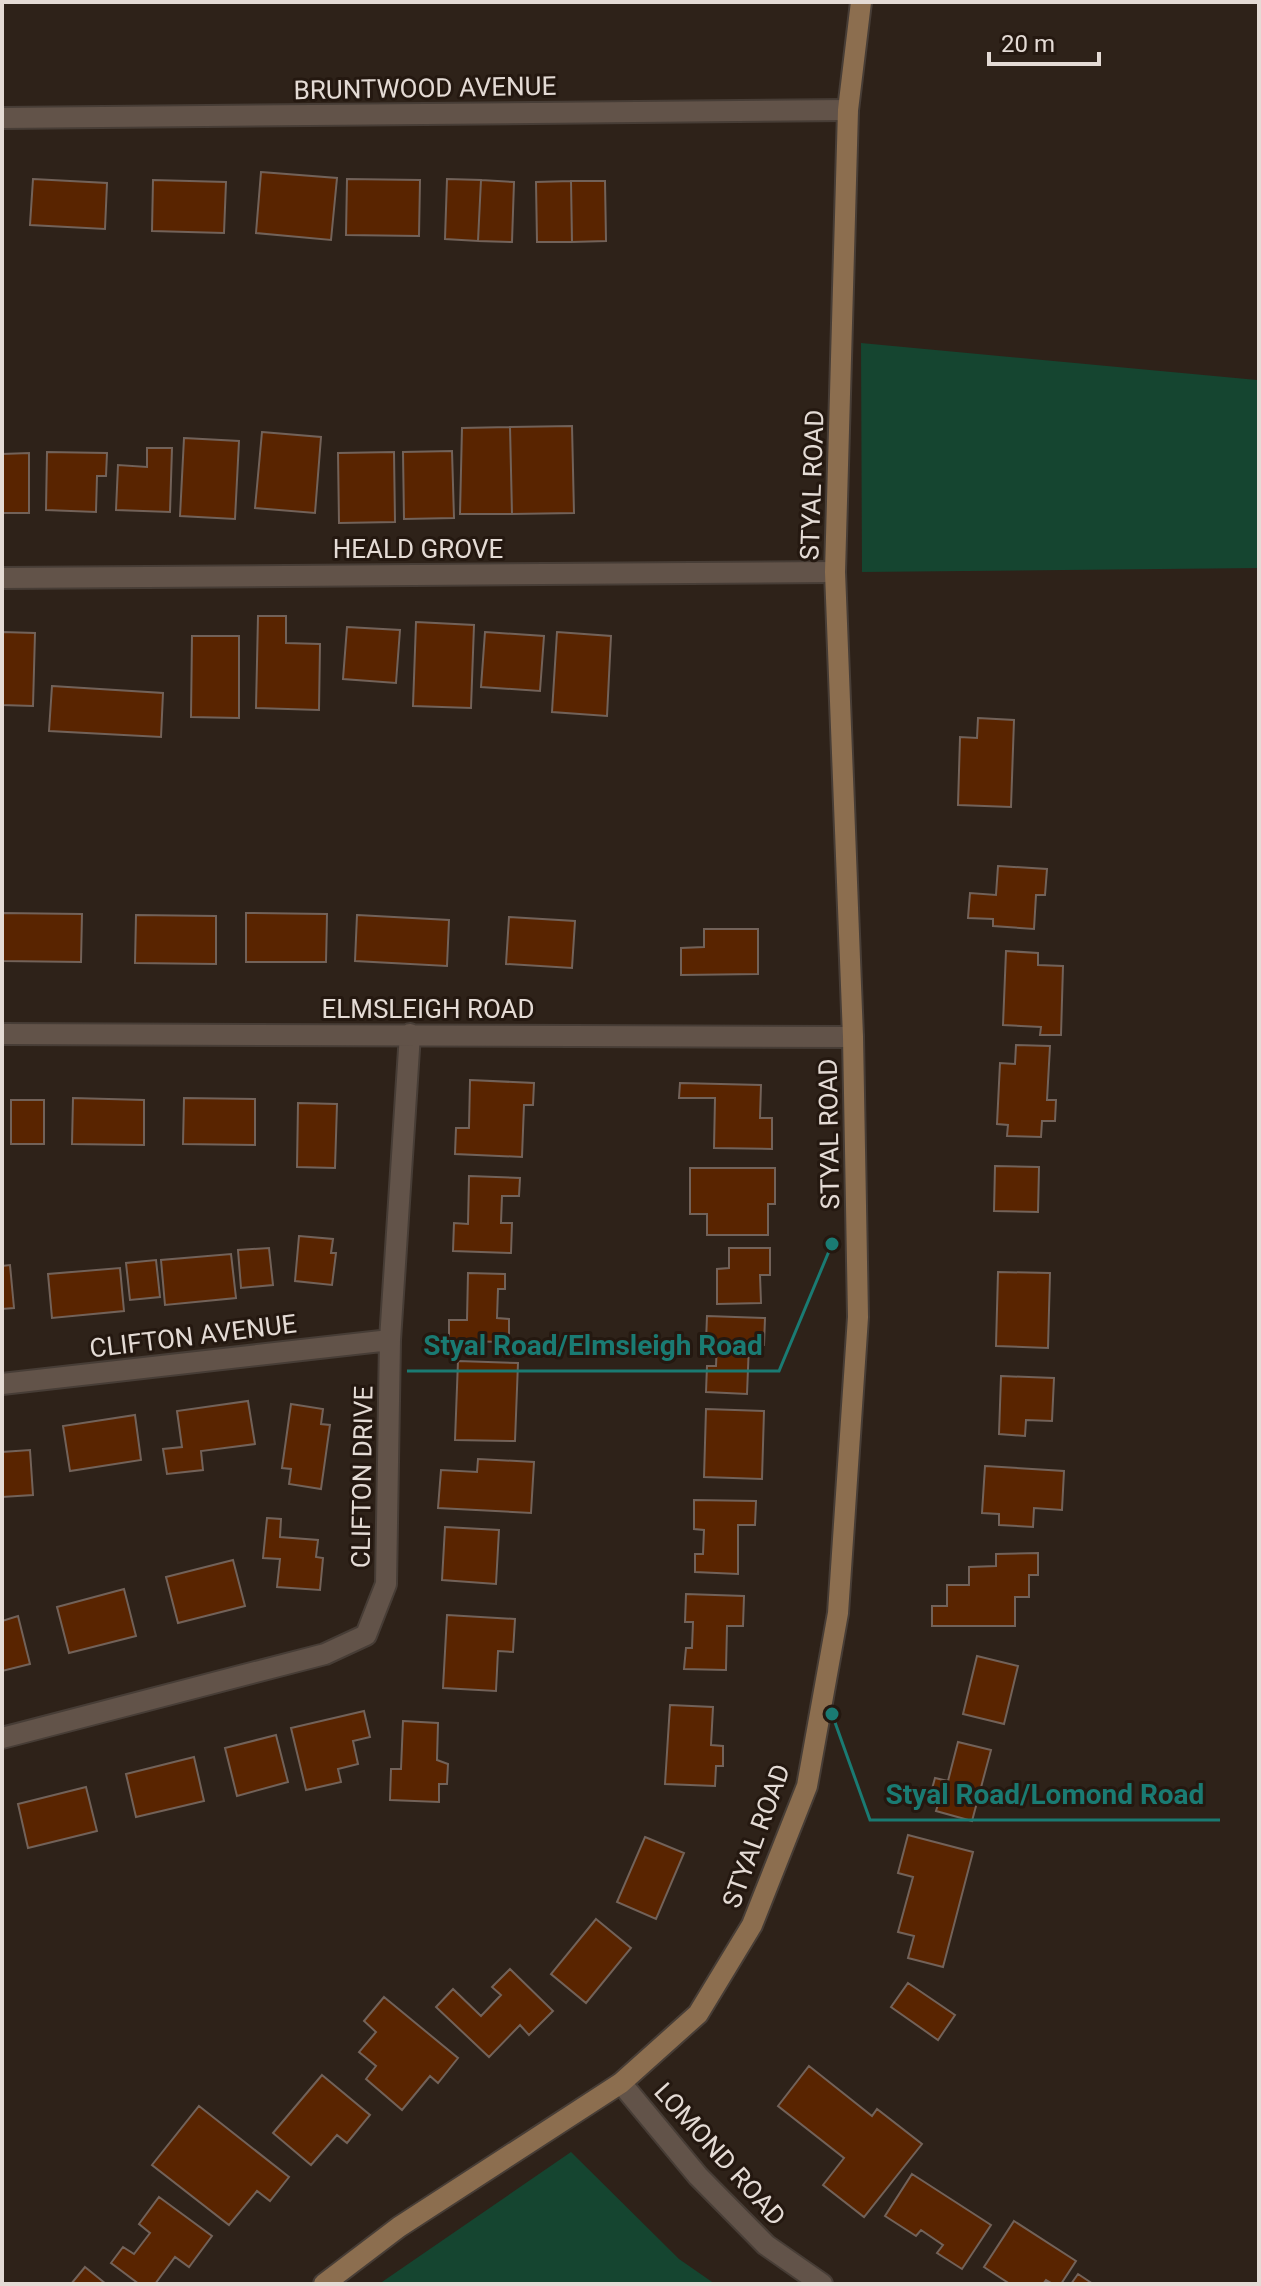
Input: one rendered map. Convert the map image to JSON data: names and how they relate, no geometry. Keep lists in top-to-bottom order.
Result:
{
  "streets": {
    "main road": ["STYAL ROAD"],
    "street": [
      "BRUNTWOOD AVENUE",
      "HEALD GROVE",
      "ELMSLEIGH ROAD",
      "CLIFTON AVENUE",
      "CLIFTON DRIVE",
      "LOMOND ROAD"
    ]
  },
  "crossings": [
    ["BRUNTWOOD AVENUE", "STYAL ROAD"],
    ["STYAL ROAD", "HEALD GROVE"],
    ["STYAL ROAD", "ELMSLEIGH ROAD"],
    ["STYAL ROAD", "LOMOND ROAD"],
    ["ELMSLEIGH ROAD", "CLIFTON DRIVE"],
    ["CLIFTON AVENUE", "CLIFTON DRIVE"]
  ],
  "places": ["Styal Road/Elmsleigh Road", "Styal Road/Lomond Road"],
  "scale_bar": "20 m"
}
